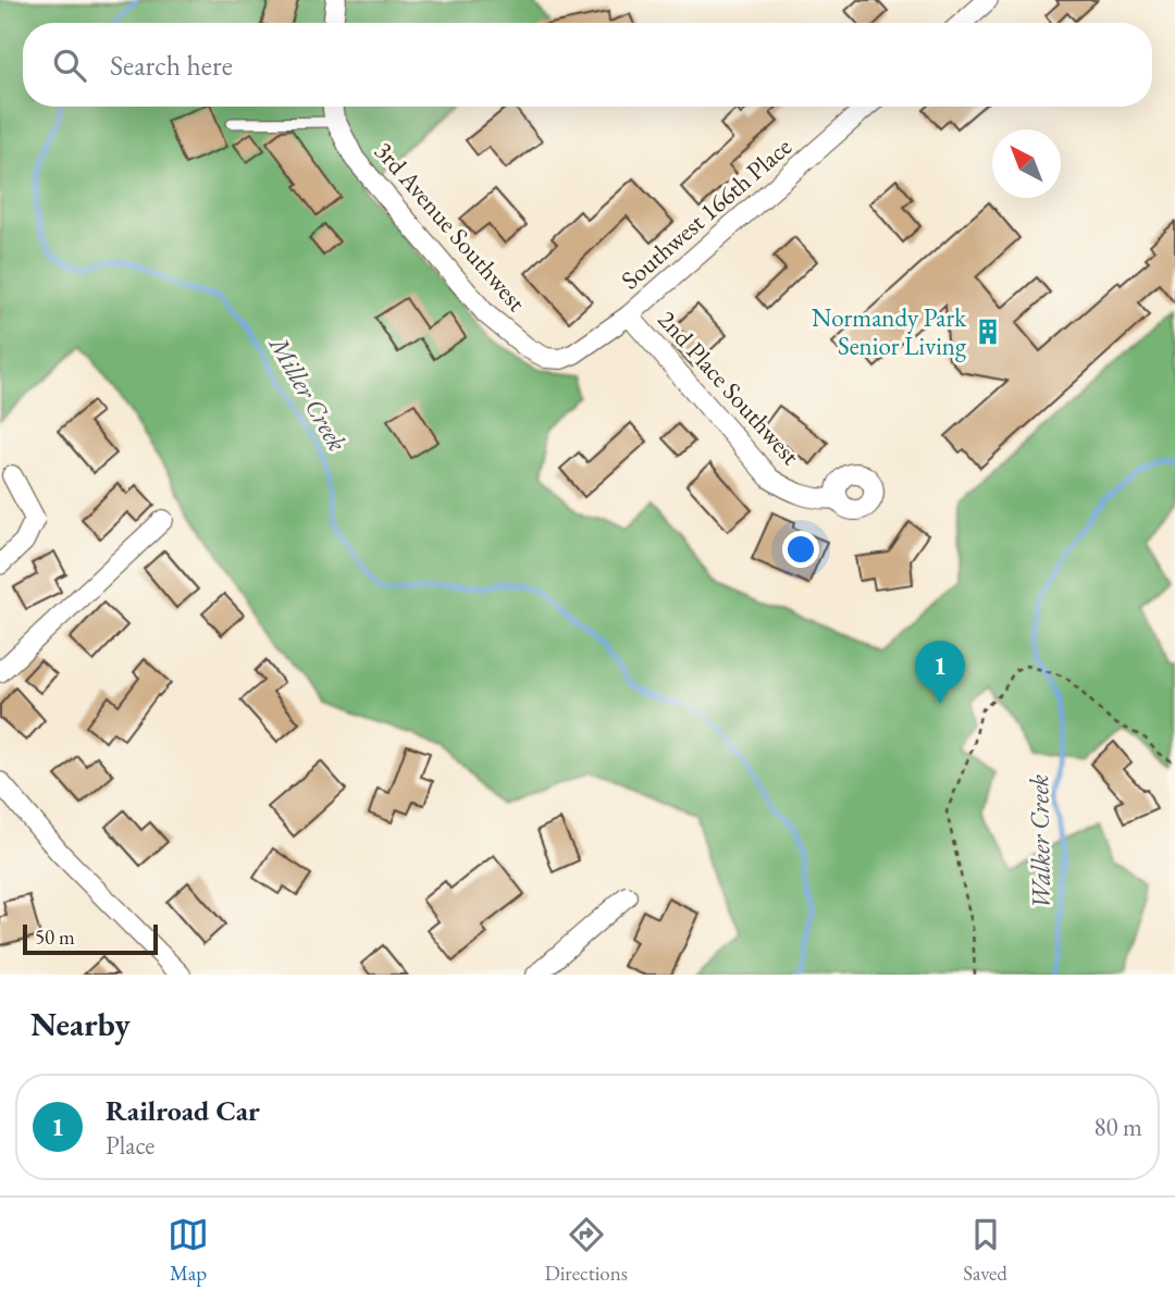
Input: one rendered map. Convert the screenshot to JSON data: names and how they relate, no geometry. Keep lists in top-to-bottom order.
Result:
{
  "streets": {
    "street": ["Southwest 166th Place", "3rd Avenue Southwest", "2nd Place Southwest"]
  },
  "crossings": [
    ["Southwest 166th Place", "3rd Avenue Southwest"],
    ["Southwest 166th Place", "2nd Place Southwest"]
  ],
  "water": ["Miller Creek", "Walker Creek"],
  "places": {
    "building": ["Normandy Park Senior Living"]
  },
  "scale_bar": "50 m",
  "north": "top left",
  "page": {
    "search": "Search here",
    "pins": "1",
    "scale": "50 m",
    "heading": "Nearby",
    "list": [
      {
        "mark": "1",
        "name": "Railroad Car",
        "note": "Place",
        "value": "80 m"
      }
    ],
    "nav": ["Map", "Directions", "Saved"]
  }
}
